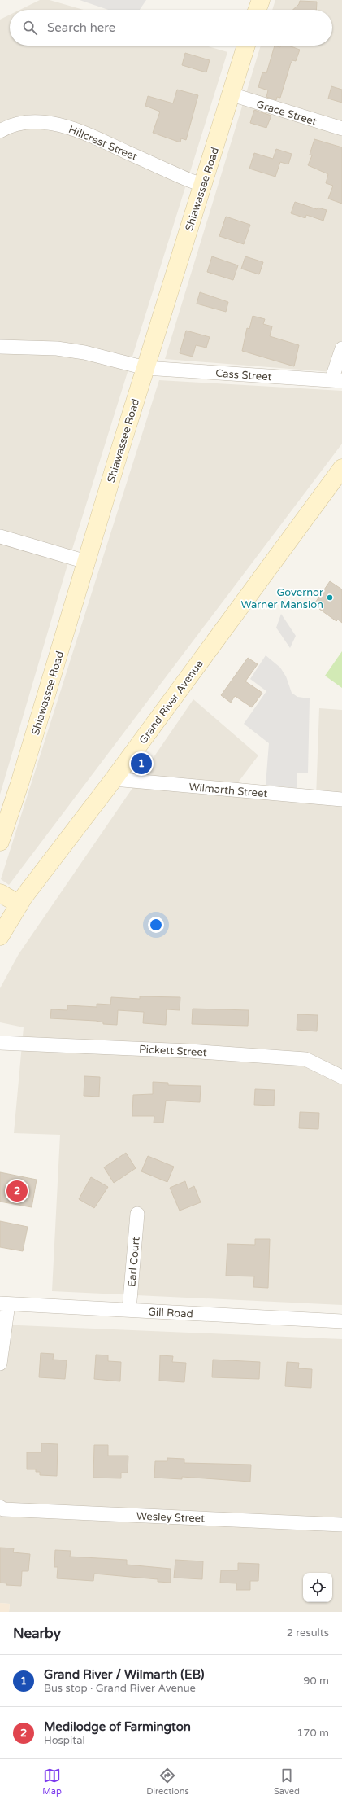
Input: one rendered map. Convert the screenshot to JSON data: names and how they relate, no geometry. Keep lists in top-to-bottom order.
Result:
{
  "streets": {
    "street": [
      "Grace Street",
      "Hillcrest Street",
      "Shiawassee Road",
      "Cass Street",
      "Grand River Avenue",
      "Wilmarth Street",
      "Pickett Street",
      "Earl Court",
      "Gill Road",
      "Wesley Street"
    ]
  },
  "crossings": [
    ["Grace Street", "Shiawassee Road"],
    ["Hillcrest Street", "Shiawassee Road"],
    ["Shiawassee Road", "Cass Street"],
    ["Grand River Avenue", "Wilmarth Street"],
    ["Earl Court", "Gill Road"]
  ],
  "places": ["Governor Warner Mansion"],
  "page": {
    "search": "Search here",
    "pins": ["1", "2"],
    "heading": ["Nearby", "2 results"],
    "list": [
      {
        "mark": "1",
        "name": "Grand River / Wilmarth (EB)",
        "note": "Bus stop · Grand River Avenue",
        "value": "90 m"
      },
      {
        "mark": "2",
        "name": "Medilodge of Farmington",
        "note": "Hospital",
        "value": "170 m"
      }
    ],
    "nav": ["Map", "Directions", "Saved"]
  }
}
